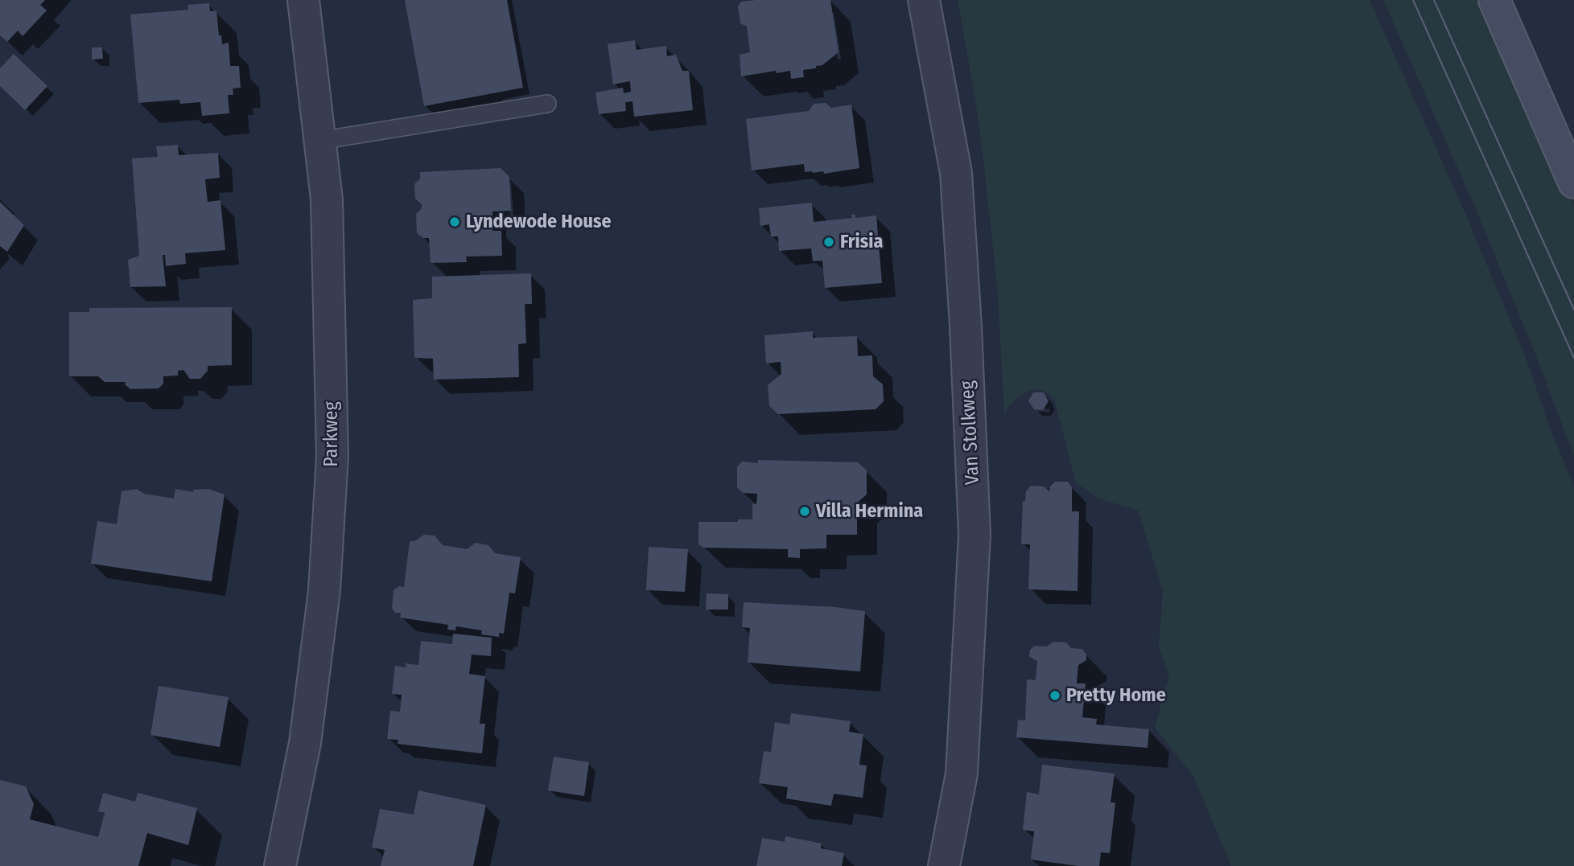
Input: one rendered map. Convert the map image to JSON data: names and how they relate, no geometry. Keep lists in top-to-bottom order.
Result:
{
  "streets": {
    "street": ["Van Stolkweg", "Parkweg"]
  },
  "places": [
    "Lyndewode House",
    "Frisia",
    "Villa Hermina",
    "Pretty Home"
  ]
}
